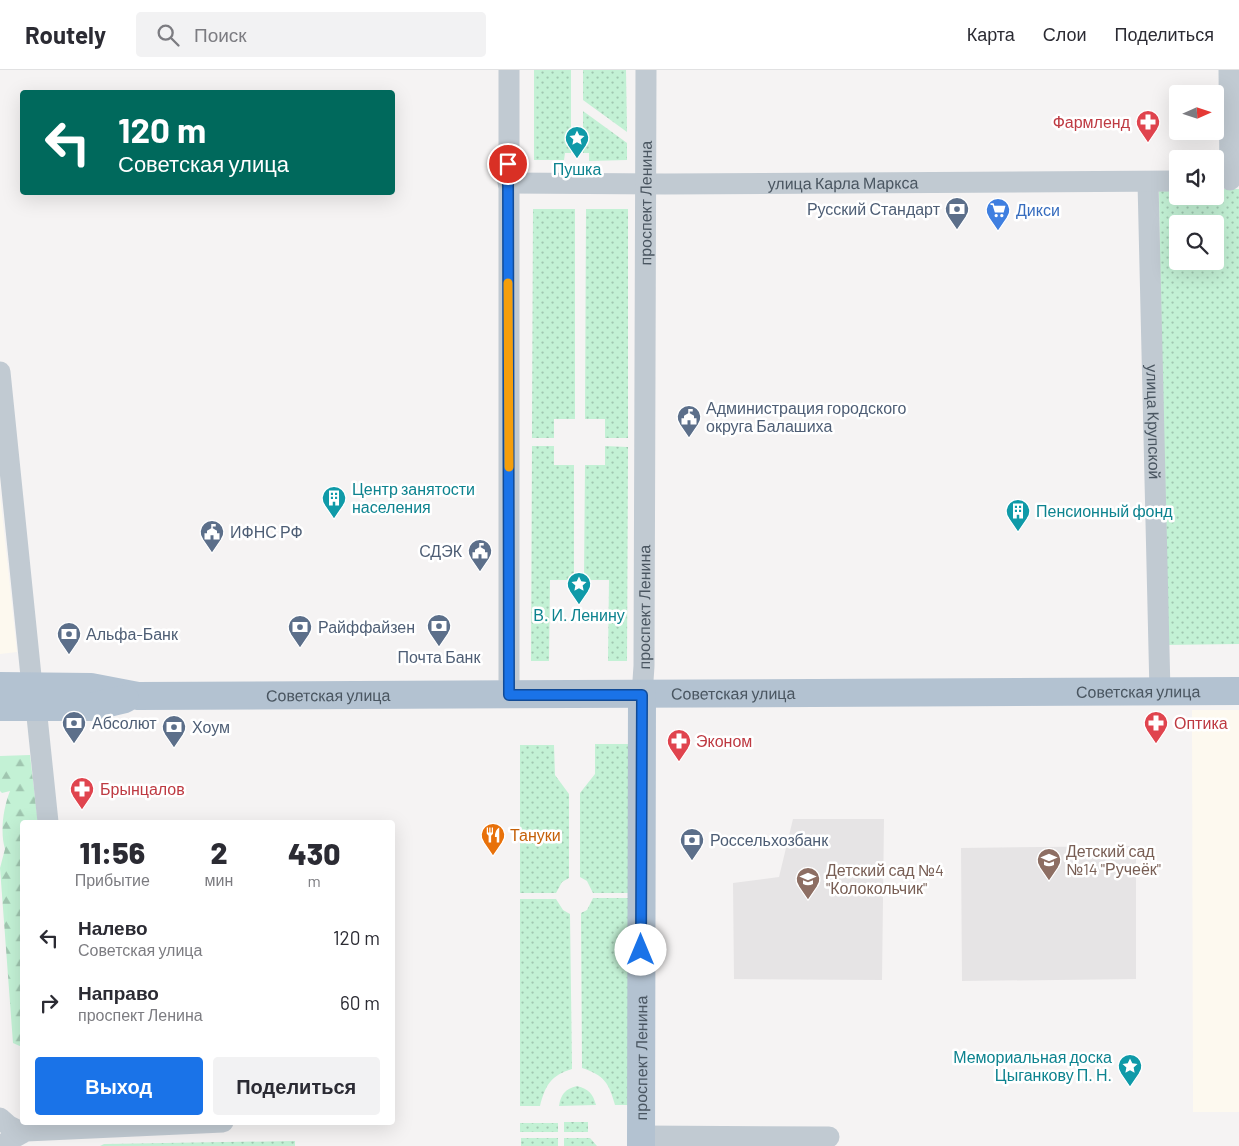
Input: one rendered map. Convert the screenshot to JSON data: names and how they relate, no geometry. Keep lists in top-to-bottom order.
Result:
{
  "streets": {
    "main road": ["проспект Ленина", "Советская улица"],
    "street": ["улица Карла Маркса", "улица Крупской"]
  },
  "crossings": [
    ["улица Карла Маркса", "проспект Ленина"],
    ["улица Карла Маркса", "улица Крупской"],
    ["проспект Ленина", "Советская улица"],
    ["улица Крупской", "Советская улица"]
  ],
  "places": {
    "pharmacy": [
      "Фармленд",
      "Оптика",
      "Эконом",
      "Брынцалов"
    ],
    "place": ["Пушка", "В. И. Ленину", "Мемориальная доска Цыганкову П. Н."],
    "bank": [
      "Русский Стандарт",
      "Почта Банк",
      "Райффайзен",
      "Альфа-Банк",
      "Абсолют",
      "Хоум",
      "Россельхозбанк"
    ],
    "supermarket": ["Дикси"],
    "public building": ["Администрация городского округа Балашиха", "ИФНС РФ", "СДЭК"],
    "building": ["Центр занятости населения", "Пенсионный фонд"],
    "restaurant": ["Тануки"],
    "school or university": ["Детский сад №14 \"Ручеёк\"", "Детский сад №4 \"Колокольчик\""]
  },
  "north": "right",
  "page": {
    "header": "Routely",
    "search": "Поиск",
    "nav": ["Карта", "Слои", "Поделиться"],
    "turn": ["120 m", "Советская улица"],
    "eta": [
      "11:56",
      "Прибытие",
      "2",
      "мин",
      "430",
      "m"
    ],
    "list": [
      {
        "name": "Налево",
        "note": "Советская улица",
        "value": "120 m"
      },
      {
        "name": "Направо",
        "note": "проспект Ленина",
        "value": "60 m"
      }
    ],
    "buttons": ["Выход", "Поделиться"]
  }
}
